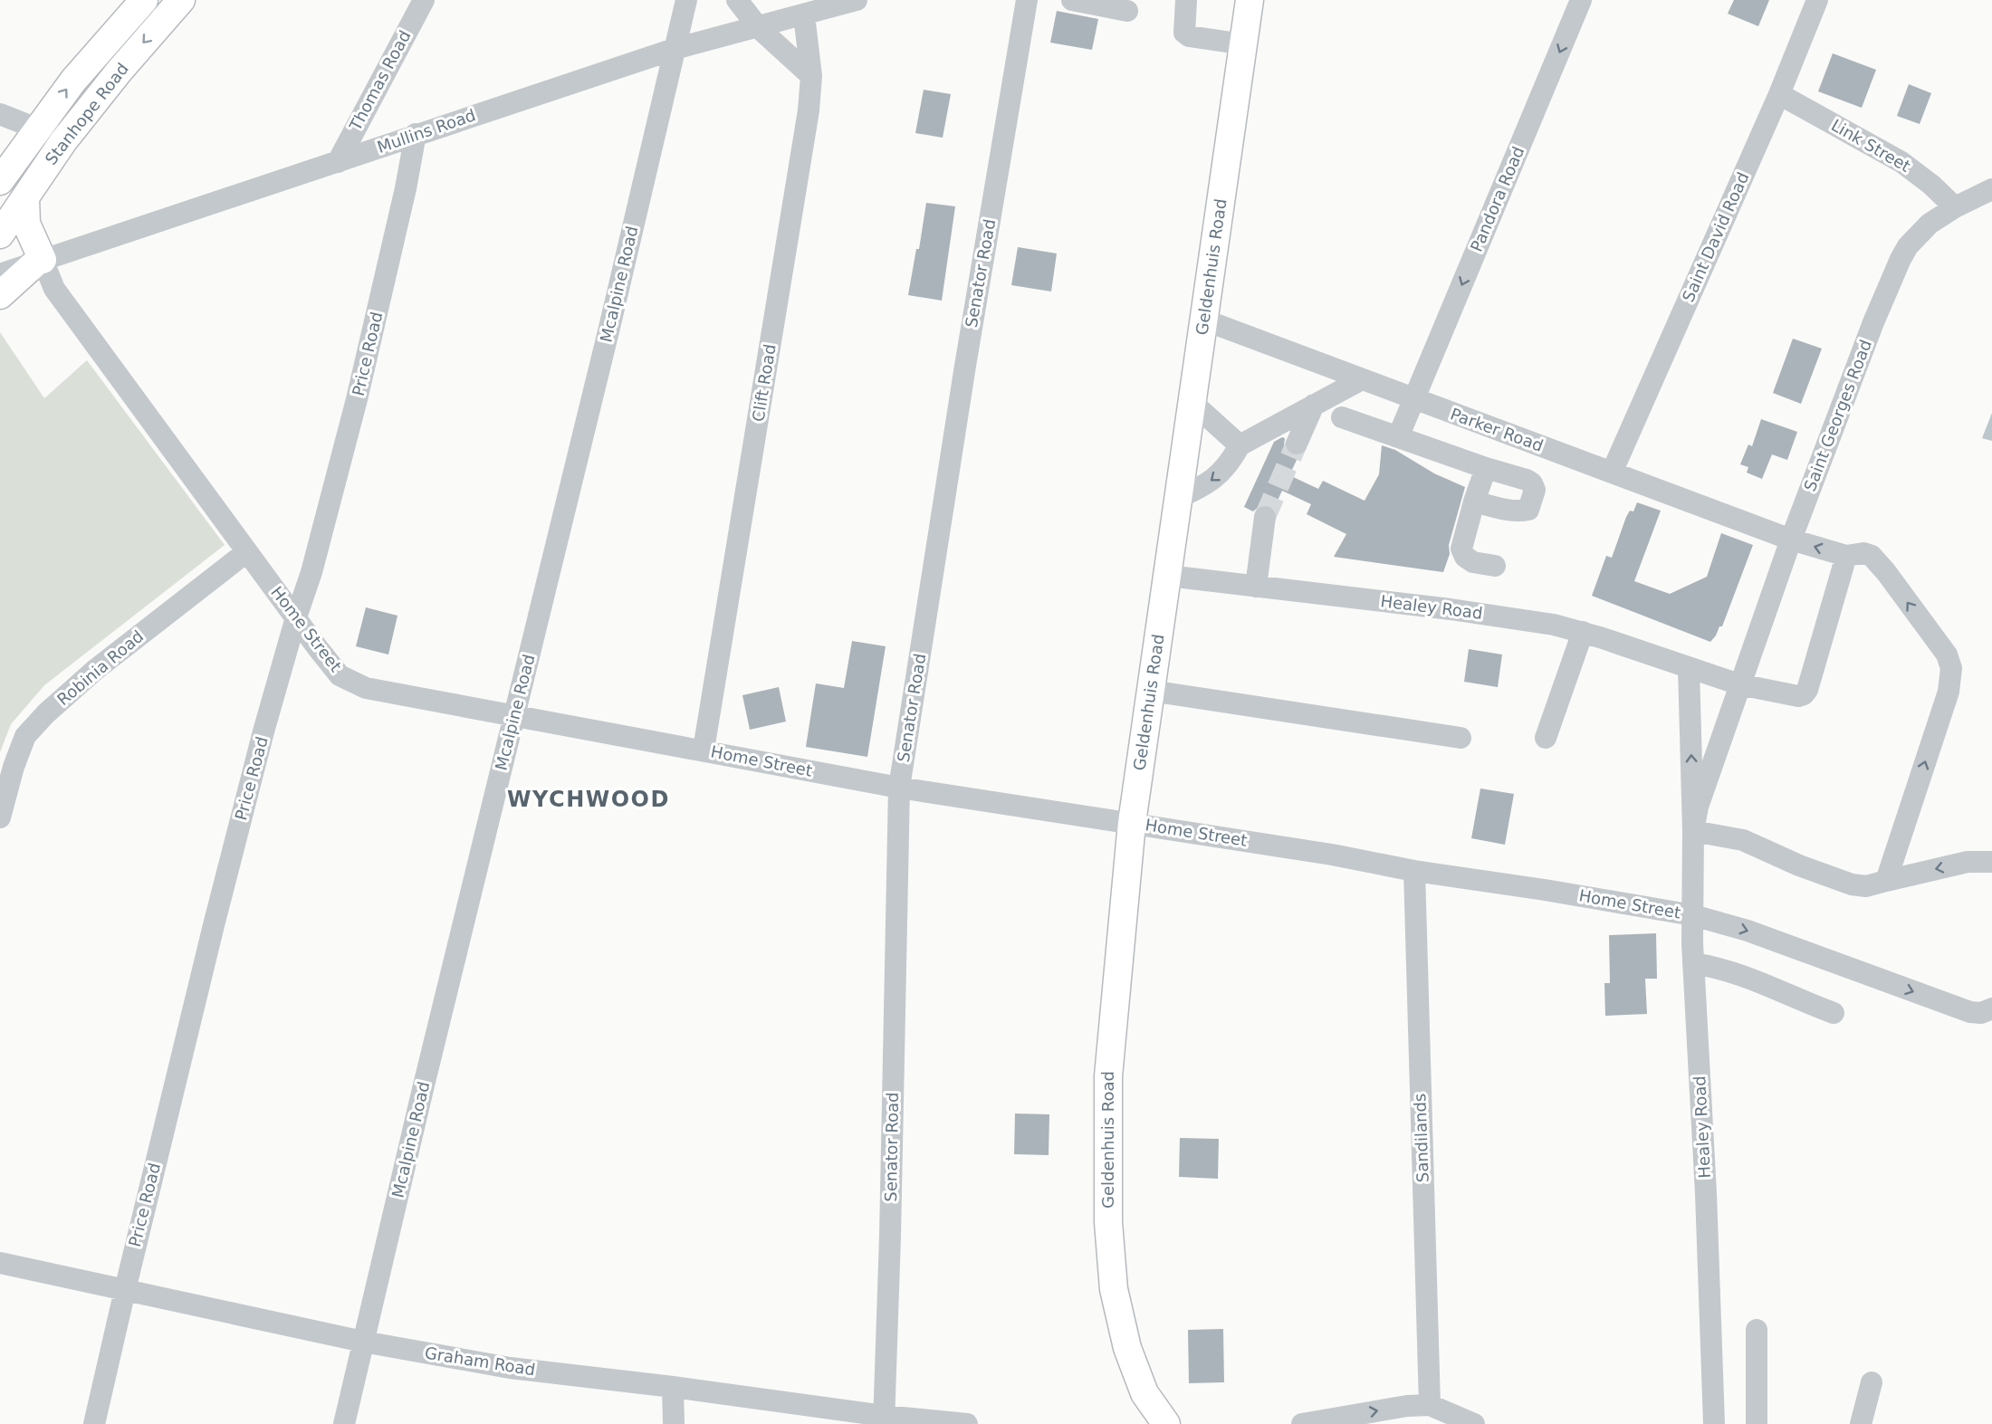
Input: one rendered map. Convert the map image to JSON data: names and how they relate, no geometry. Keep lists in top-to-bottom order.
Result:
{
  "streets": {
    "main road": ["Stanhope Road", "Geldenhuis Road"],
    "street": [
      "Thomas Road",
      "Mullins Road",
      "Link Street",
      "Pandora Road",
      "Saint David Road",
      "Senator Road",
      "Mcalpine Road",
      "Price Road",
      "Clift Road",
      "Saint Georges Road",
      "Parker Road",
      "Healey Road",
      "Home Street",
      "Robinia Road",
      "Sandilands",
      "Graham Road"
    ]
  },
  "crossings": [
    ["Thomas Road", "Mullins Road"],
    ["Mullins Road", "Mcalpine Road"],
    ["Mullins Road", "Price Road"],
    ["Mullins Road", "Clift Road"],
    ["Mullins Road", "Home Street"],
    ["Link Street", "Saint David Road"],
    ["Link Street", "Saint Georges Road"],
    ["Pandora Road", "Parker Road"],
    ["Saint David Road", "Parker Road"],
    ["Geldenhuis Road", "Parker Road"],
    ["Geldenhuis Road", "Healey Road"],
    ["Geldenhuis Road", "Home Street"],
    ["Senator Road", "Home Street"],
    ["Senator Road", "Graham Road"],
    ["Mcalpine Road", "Home Street"],
    ["Mcalpine Road", "Graham Road"],
    ["Price Road", "Home Street"],
    ["Price Road", "Graham Road"],
    ["Clift Road", "Home Street"],
    ["Saint Georges Road", "Parker Road"],
    ["Saint Georges Road", "Healey Road"],
    ["Healey Road", "Home Street"],
    ["Home Street", "Robinia Road"],
    ["Home Street", "Sandilands"]
  ],
  "one_way": ["Pandora Road"],
  "districts": ["WYCHWOOD"]
}
